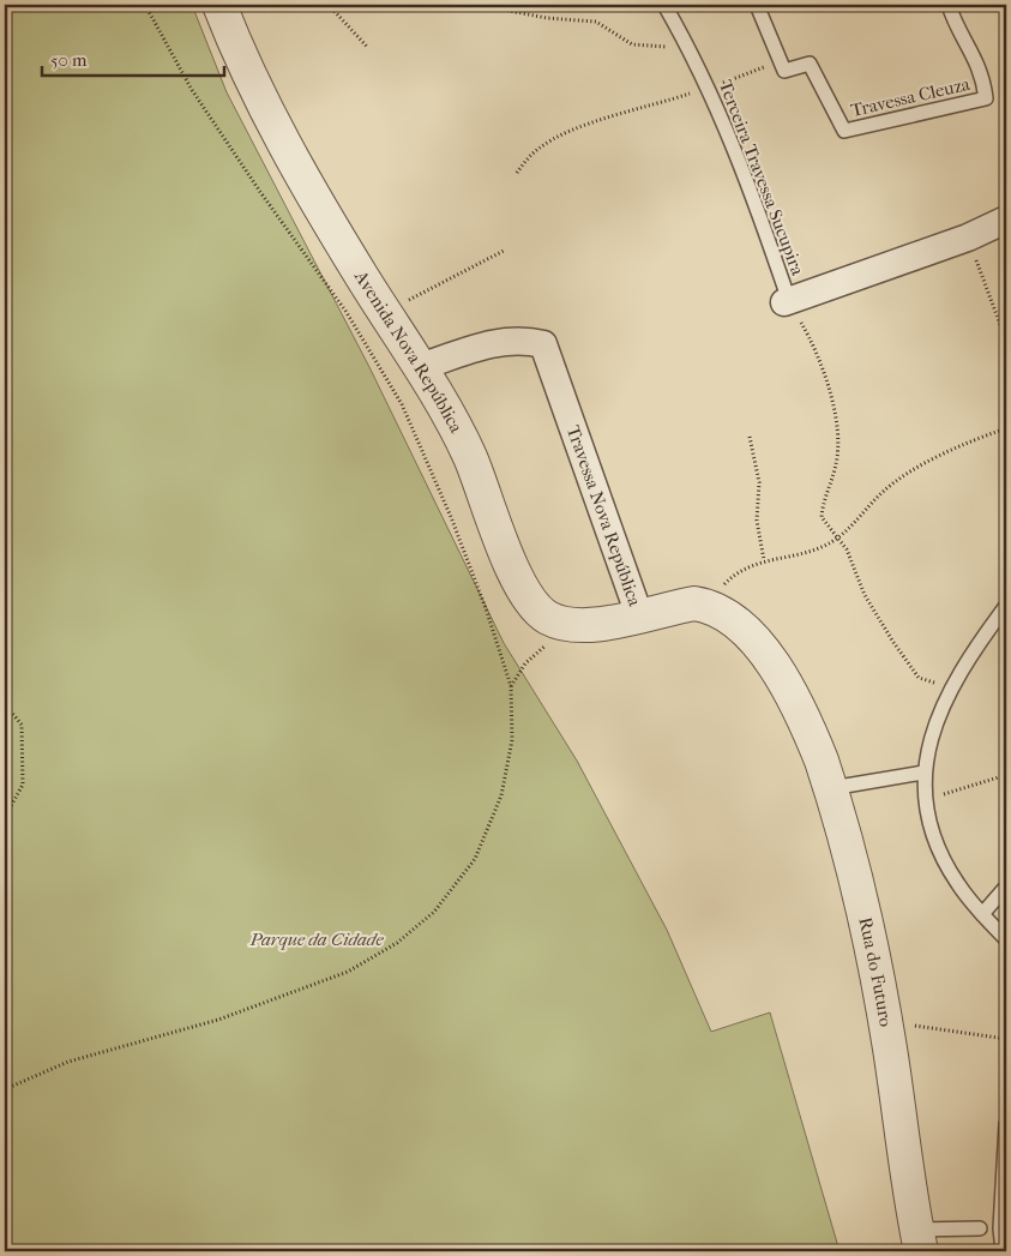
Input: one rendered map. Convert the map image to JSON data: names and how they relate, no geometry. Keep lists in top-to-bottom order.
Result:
{
  "streets": {
    "street": ["Avenida Nova República", "Travessa Nova República", "Rua do Futuro"],
    "lane": ["Travessa Cleuza", "Terceira Travessa Sucupira"]
  },
  "crossings": [
    ["Avenida Nova República", "Travessa Nova República"],
    ["Travessa Nova República", "Rua do Futuro"]
  ],
  "parks": ["Parque da Cidade"],
  "scale_bar": "50 m"
}
